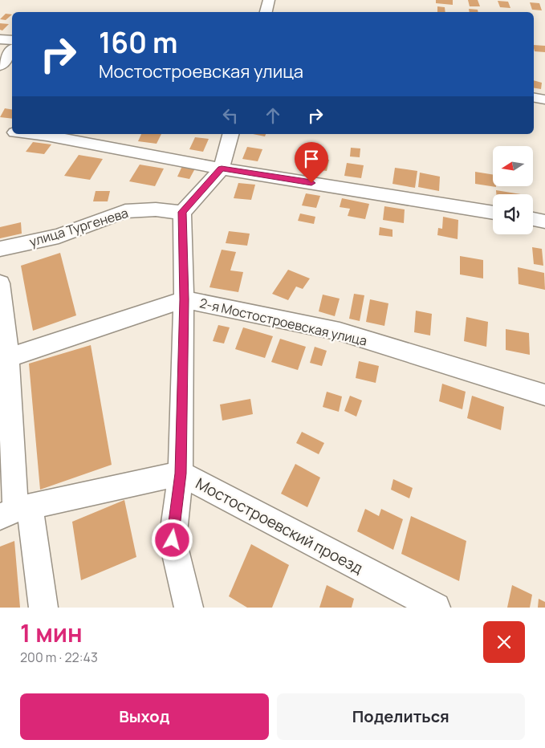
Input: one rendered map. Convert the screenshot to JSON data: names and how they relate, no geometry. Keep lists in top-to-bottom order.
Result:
{
  "streets": {
    "street": ["улица Тургенева", "2-я Мостостроевская улица", "Мостостроевский проезд"]
  },
  "north": "left",
  "page": {
    "turn": ["160 m", "Мостостроевская улица"],
    "heading": ["1 мин", "200 m · 22:43"],
    "buttons": ["Выход", "Поделиться"]
  }
}
